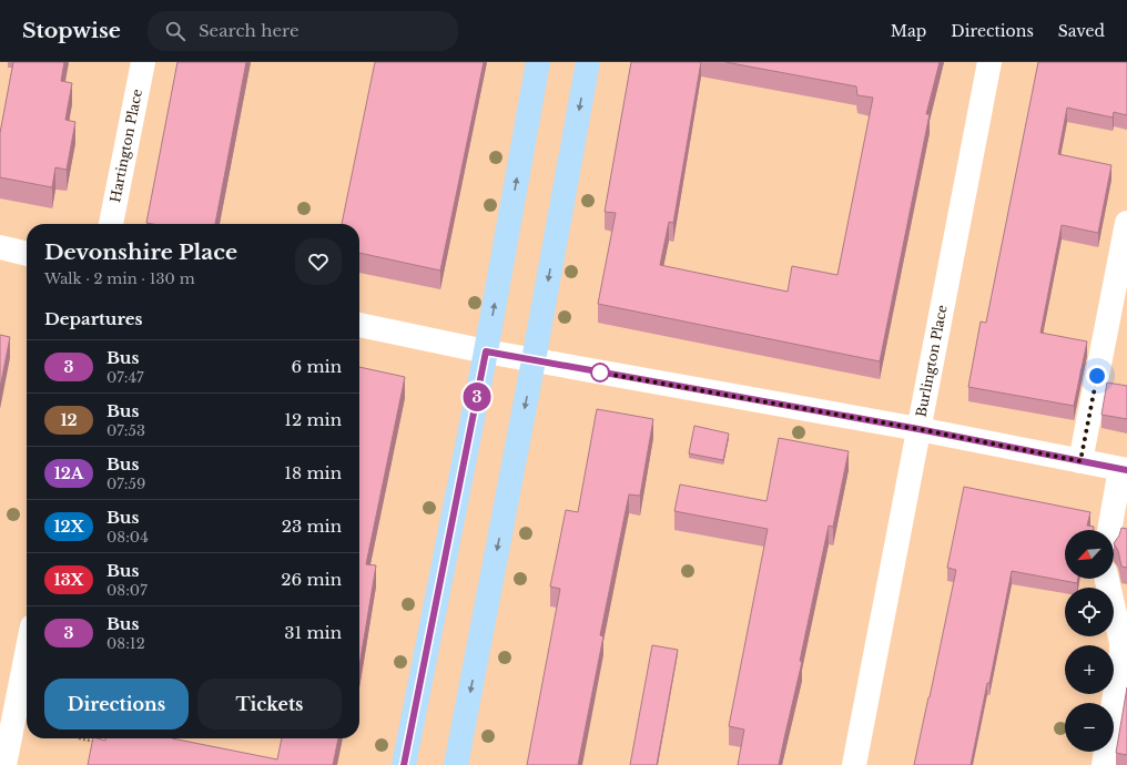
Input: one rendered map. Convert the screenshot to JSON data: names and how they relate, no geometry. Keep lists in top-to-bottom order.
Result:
{
  "streets": {
    "street": ["Hartington Place", "Burlington Place"]
  },
  "lines": ["bus line 3"],
  "north": "bottom left",
  "page": {
    "header": "Stopwise",
    "search": "Search here",
    "nav": ["Map", "Directions", "Saved"],
    "on_map": "3",
    "heading": [
      ["Devonshire Place", "Walk · 2 min · 130 m"],
      "Departures"
    ],
    "list": [
      {
        "mark": "3",
        "name": "Bus",
        "note": "07:47",
        "value": "6 min"
      },
      {
        "mark": "12",
        "name": "Bus",
        "note": "07:53",
        "value": "12 min"
      },
      {
        "mark": "12A",
        "name": "Bus",
        "note": "07:59",
        "value": "18 min"
      },
      {
        "mark": "12X",
        "name": "Bus",
        "note": "08:04",
        "value": "23 min"
      },
      {
        "mark": "13X",
        "name": "Bus",
        "note": "08:07",
        "value": "26 min"
      },
      {
        "mark": "3",
        "name": "Bus",
        "note": "08:12",
        "value": "31 min"
      }
    ],
    "map_buttons": ["+", "−"],
    "buttons": ["Directions", "Tickets"]
  }
}
